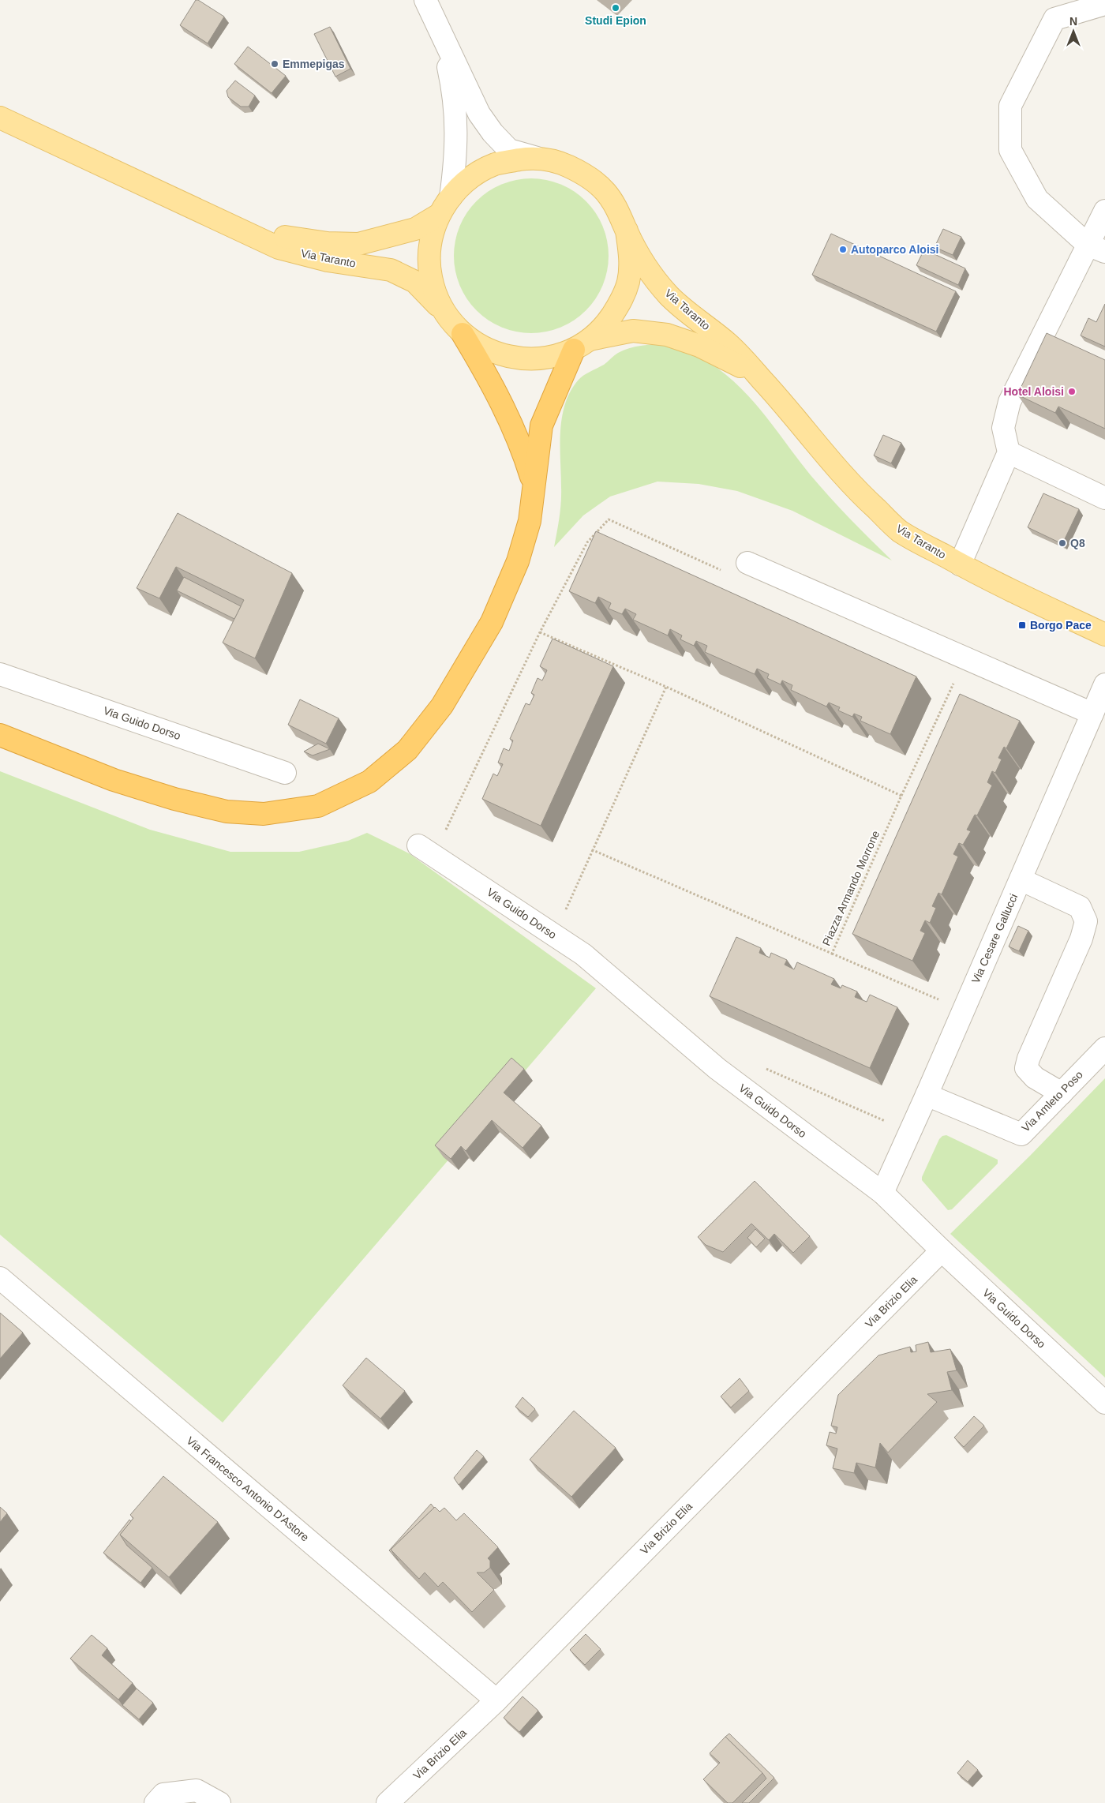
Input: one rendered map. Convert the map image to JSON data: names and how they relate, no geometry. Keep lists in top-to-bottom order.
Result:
{
  "streets": {
    "main road": ["Via Taranto"],
    "street": [
      "Via Guido Dorso",
      "Via Cesare Gallucci",
      "Via Amleto Poso",
      "Via Brizio Elia",
      "Via Francesco Antonio D'Astore"
    ],
    "path": ["Piazza Armando Morrone"]
  },
  "crossings": [
    ["Via Guido Dorso", "Via Cesare Gallucci"],
    ["Via Guido Dorso", "Via Brizio Elia"],
    ["Via Cesare Gallucci", "Via Amleto Poso"],
    ["Via Brizio Elia", "Via Francesco Antonio D'Astore"]
  ],
  "places": {
    "other": [
      "Studi Epion",
      "Emmepigas",
      "Autoparco Aloisi",
      "Hotel Aloisi",
      "Q8"
    ],
    "transit": ["Borgo Pace"]
  },
  "north": "top"
}
